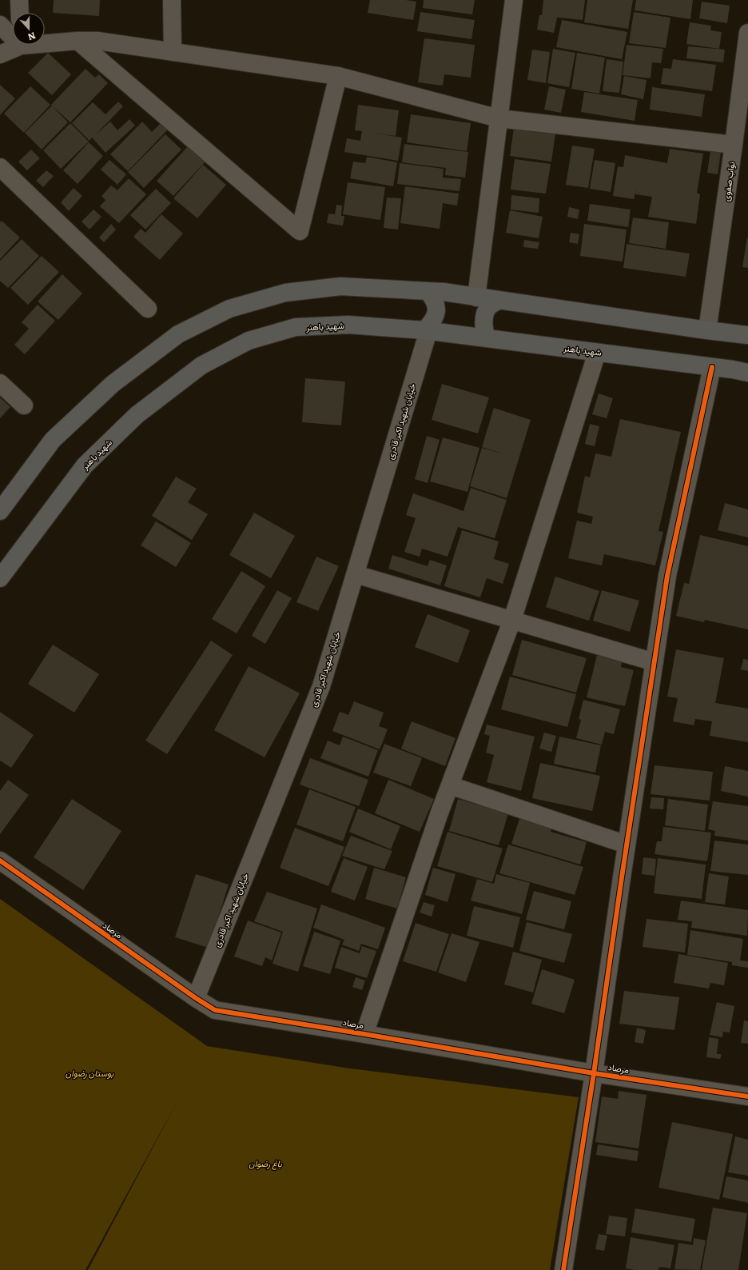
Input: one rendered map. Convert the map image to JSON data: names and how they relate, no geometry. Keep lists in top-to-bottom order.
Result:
{
  "streets": {
    "main road": ["شهید باهنر"],
    "street": ["نواب صفوی", "خیابان شهید اکبر قادری", "مرصاد"]
  },
  "crossings": [
    ["شهید باهنر", "خیابان شهید اکبر قادری"],
    ["خیابان شهید اکبر قادری", "مرصاد"]
  ],
  "parks": ["بوستان رضوان", "باغ رضوان"],
  "north": "bottom"
}
